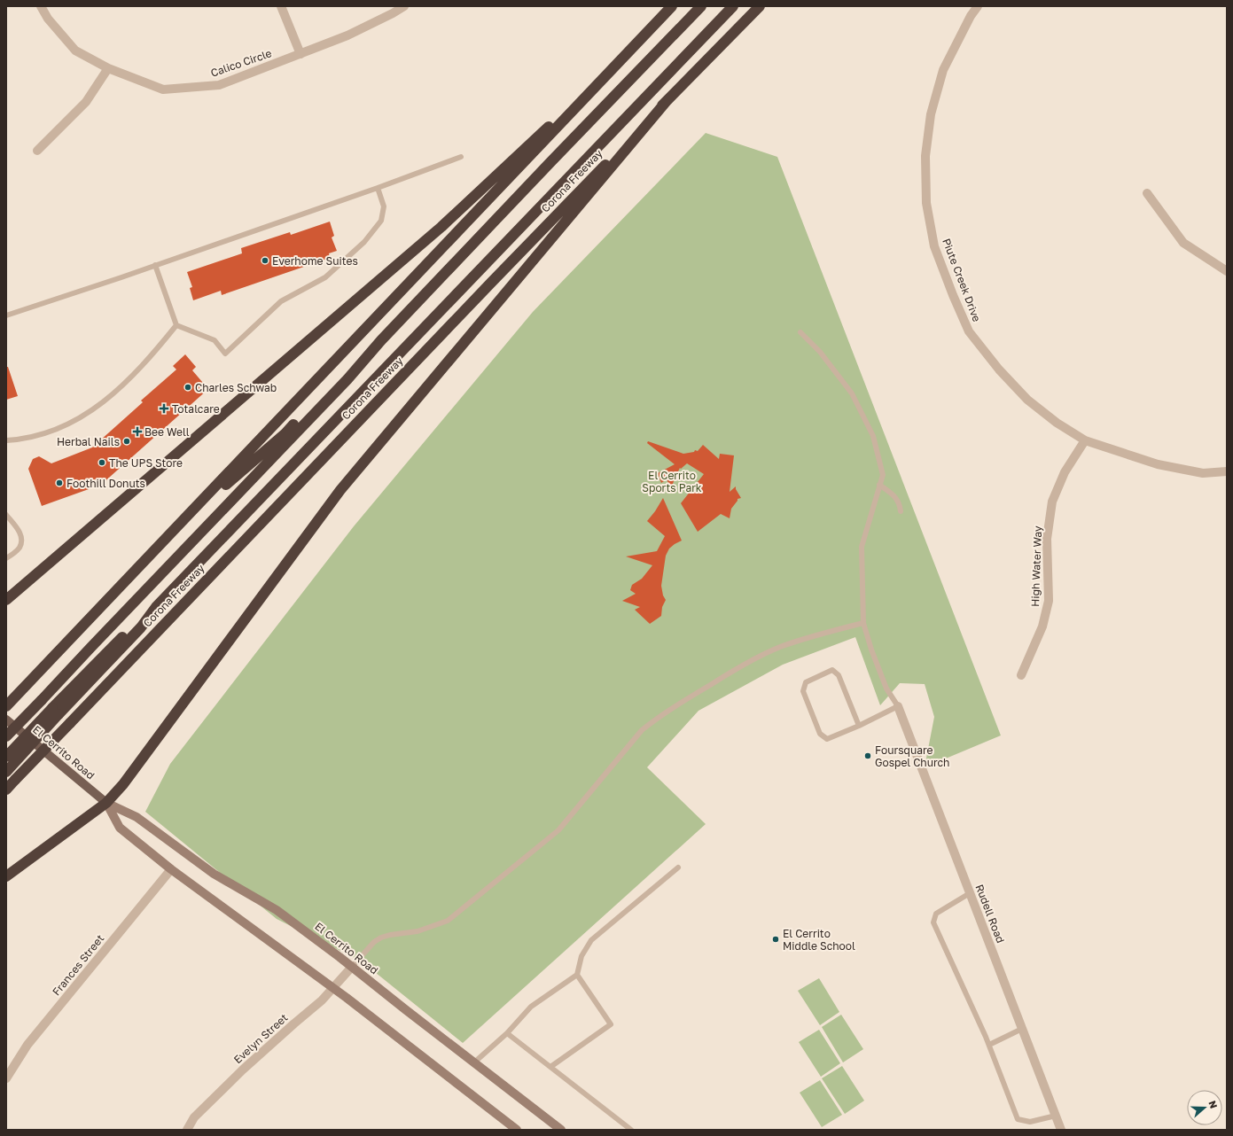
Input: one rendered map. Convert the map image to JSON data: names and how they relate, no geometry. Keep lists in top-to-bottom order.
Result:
{
  "streets": {
    "highway": ["Corona Freeway"],
    "main road": ["El Cerrito Road"],
    "street": [
      "Calico Circle",
      "Piute Creek Drive",
      "High Water Way",
      "Rudell Road",
      "Frances Street",
      "Evelyn Street"
    ]
  },
  "crossings": [
    ["Piute Creek Drive", "High Water Way"],
    ["El Cerrito Road", "Frances Street"],
    ["El Cerrito Road", "Evelyn Street"]
  ],
  "parks": ["El Cerrito Sports Park"],
  "places": {
    "other": [
      "Everhome Suites",
      "Charles Schwab",
      "Herbal Nails",
      "The UPS Store",
      "Foothill Donuts",
      "Foursquare Gospel Church",
      "El Cerrito Middle School"
    ],
    "health": ["Totalcare", "Bee Well"]
  },
  "north": "right"
}
